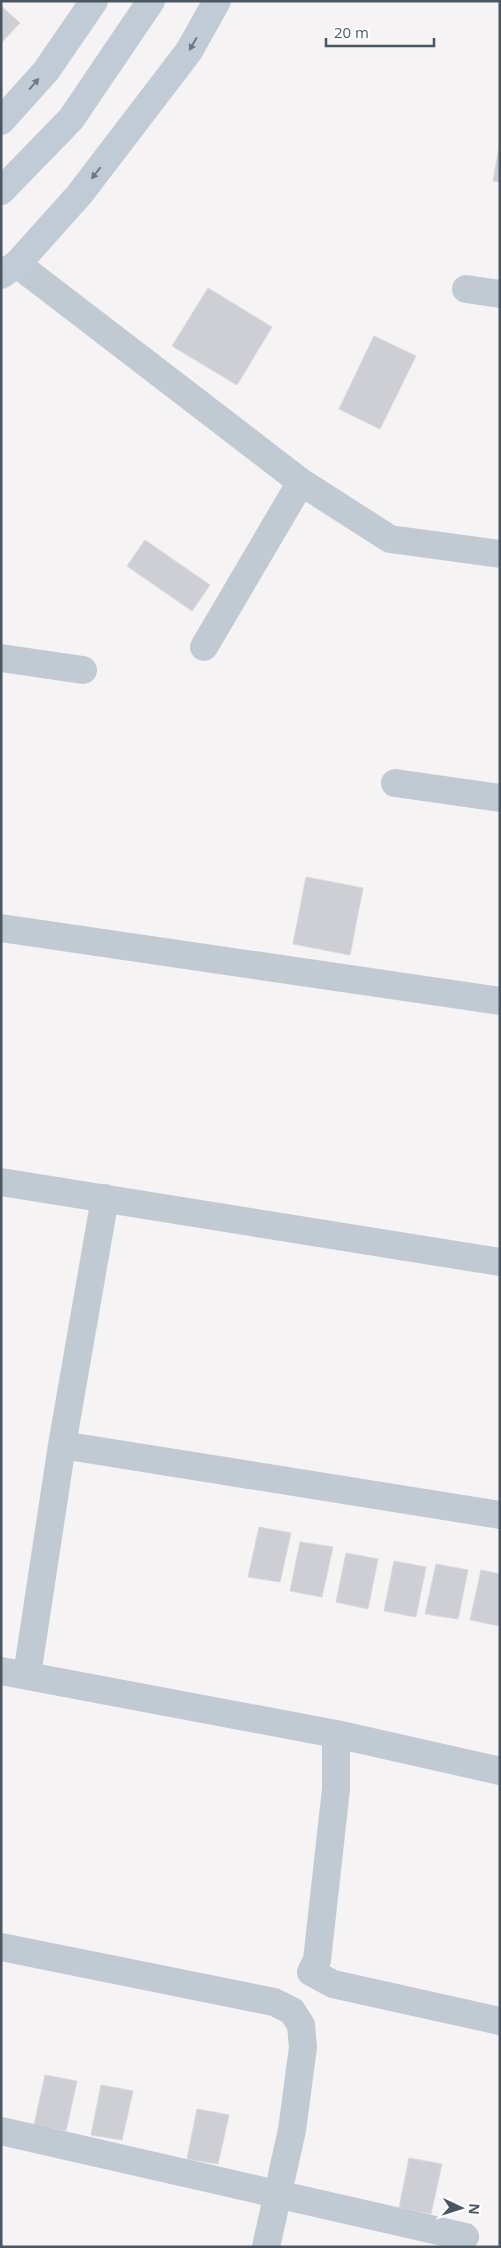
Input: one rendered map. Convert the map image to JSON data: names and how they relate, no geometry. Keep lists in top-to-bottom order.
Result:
{
  "scale_bar": "20 m",
  "north": "right"
}
